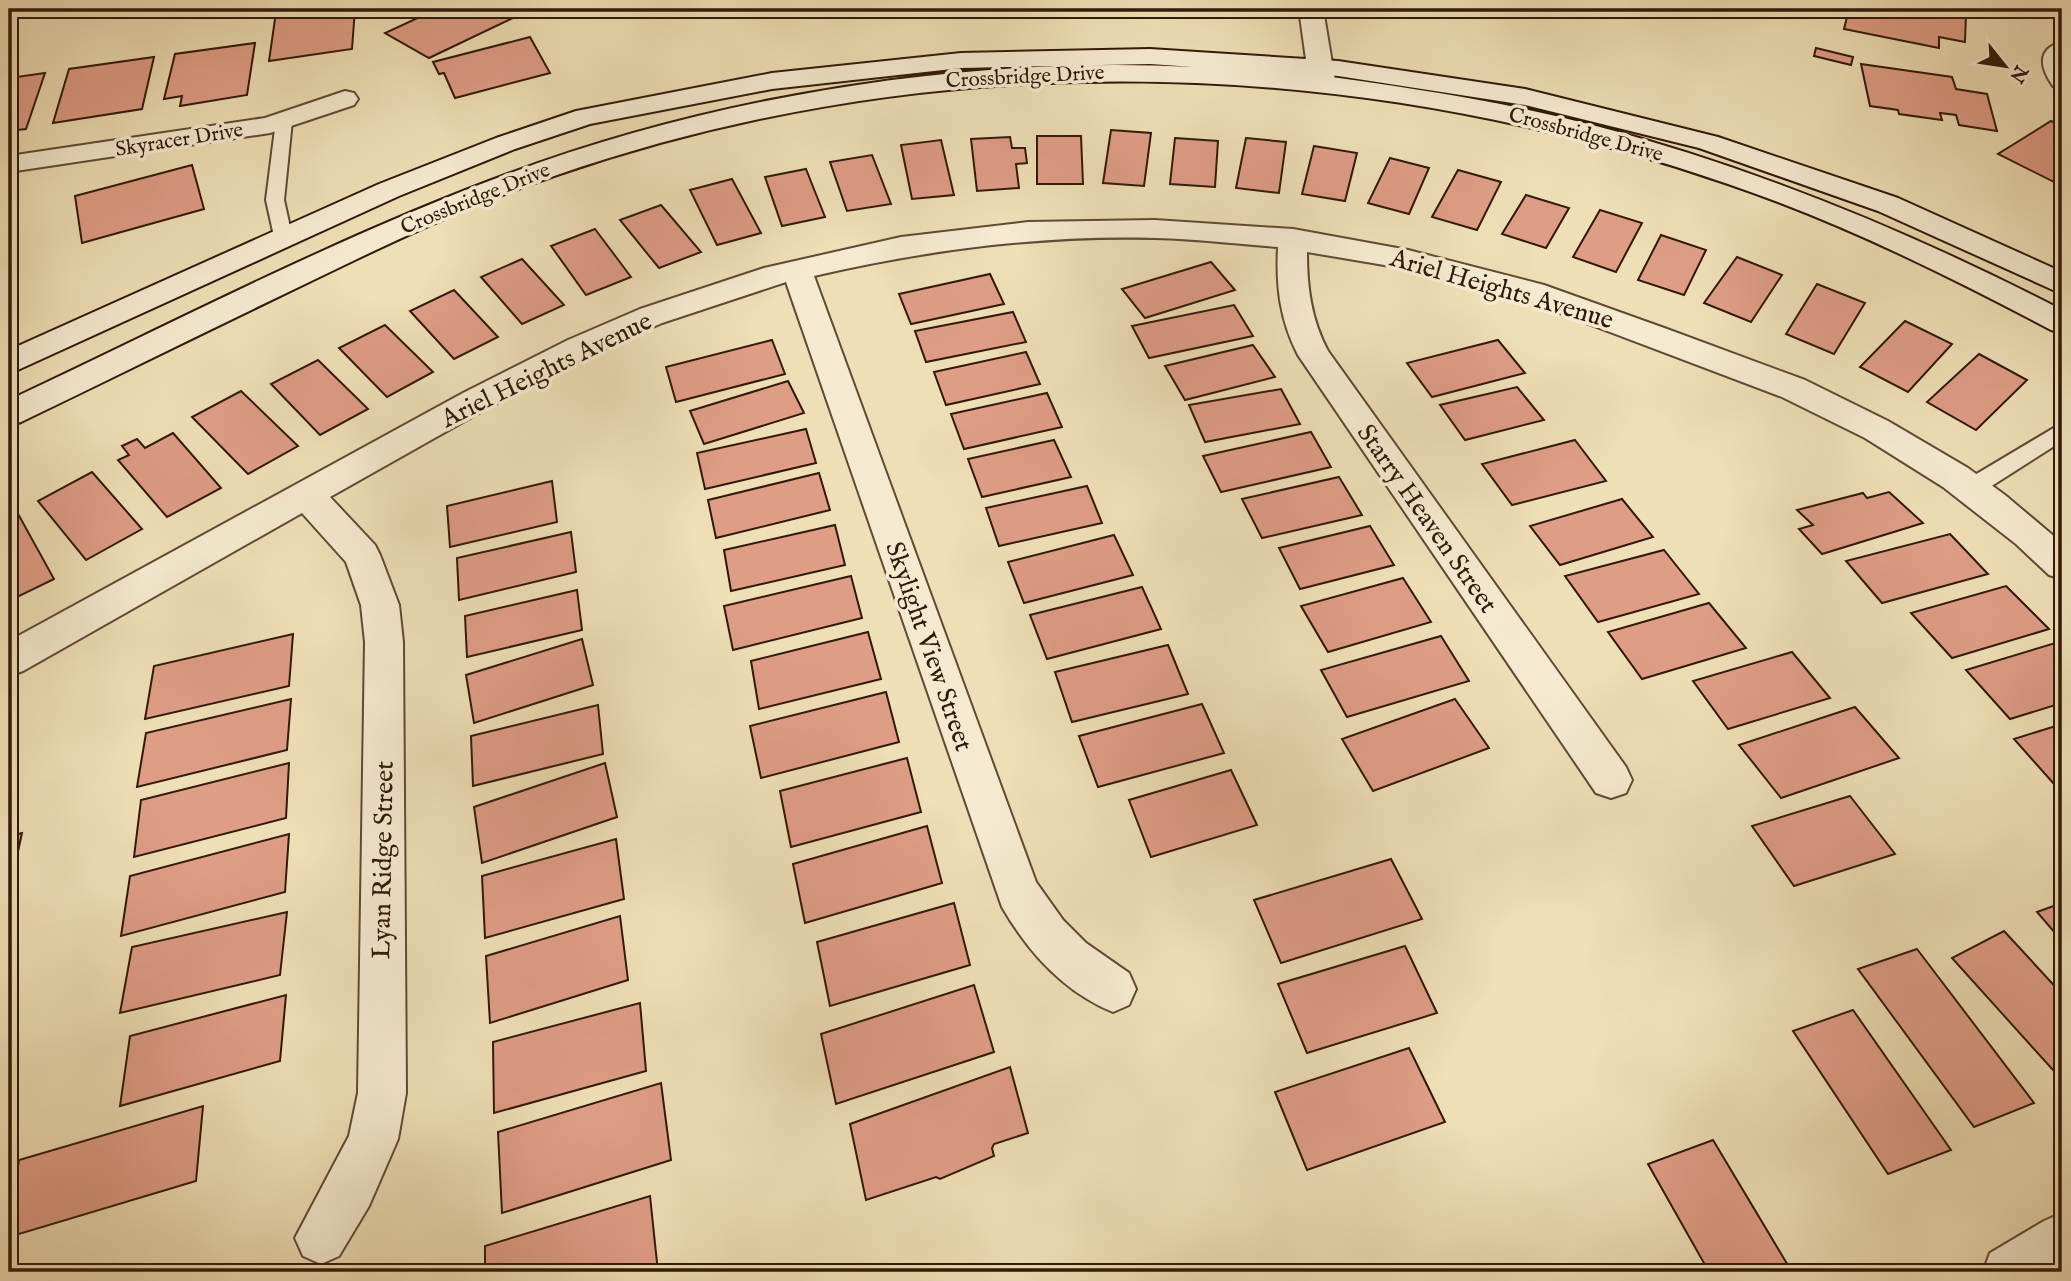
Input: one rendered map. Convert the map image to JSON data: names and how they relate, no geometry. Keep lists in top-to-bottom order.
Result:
{
  "streets": {
    "street": [
      "Crossbridge Drive",
      "Skyracer Drive",
      "Ariel Heights Avenue",
      "Starry Heaven Street",
      "Skylight View Street",
      "Lyan Ridge Street"
    ]
  },
  "crossings": [
    ["Ariel Heights Avenue", "Starry Heaven Street"],
    ["Ariel Heights Avenue", "Skylight View Street"],
    ["Ariel Heights Avenue", "Lyan Ridge Street"]
  ],
  "north": "bottom right"
}
